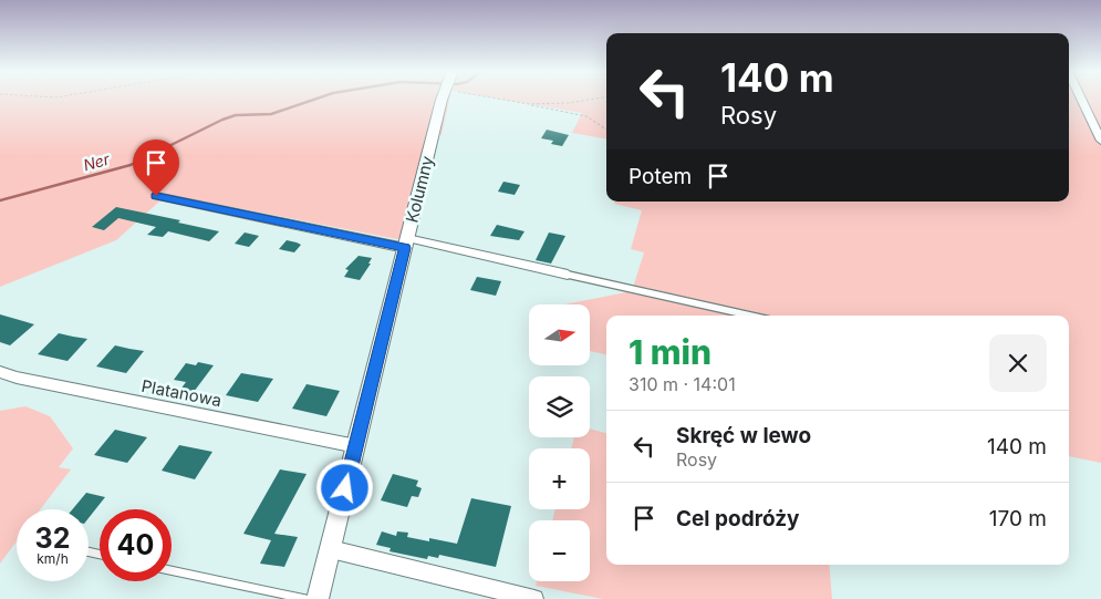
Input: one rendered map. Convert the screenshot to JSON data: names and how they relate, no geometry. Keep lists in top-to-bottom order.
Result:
{
  "streets": {
    "street": ["Kolumny", "Platanowa"]
  },
  "crossings": [
    ["Kolumny", "Platanowa"]
  ],
  "water": ["Ner"],
  "north": "right",
  "page": {
    "turn": ["140 m", "Rosy"],
    "then": "Potem",
    "map_buttons": ["+", "−"],
    "heading": ["1 min", "310 m · 14:01"],
    "list": [
      {
        "name": "Skręć w lewo",
        "note": "Rosy",
        "value": "140 m"
      },
      {
        "name": "Cel podróży",
        "value": "170 m"
      }
    ],
    "speed": "32 km/h",
    "limit": "40"
  }
}
